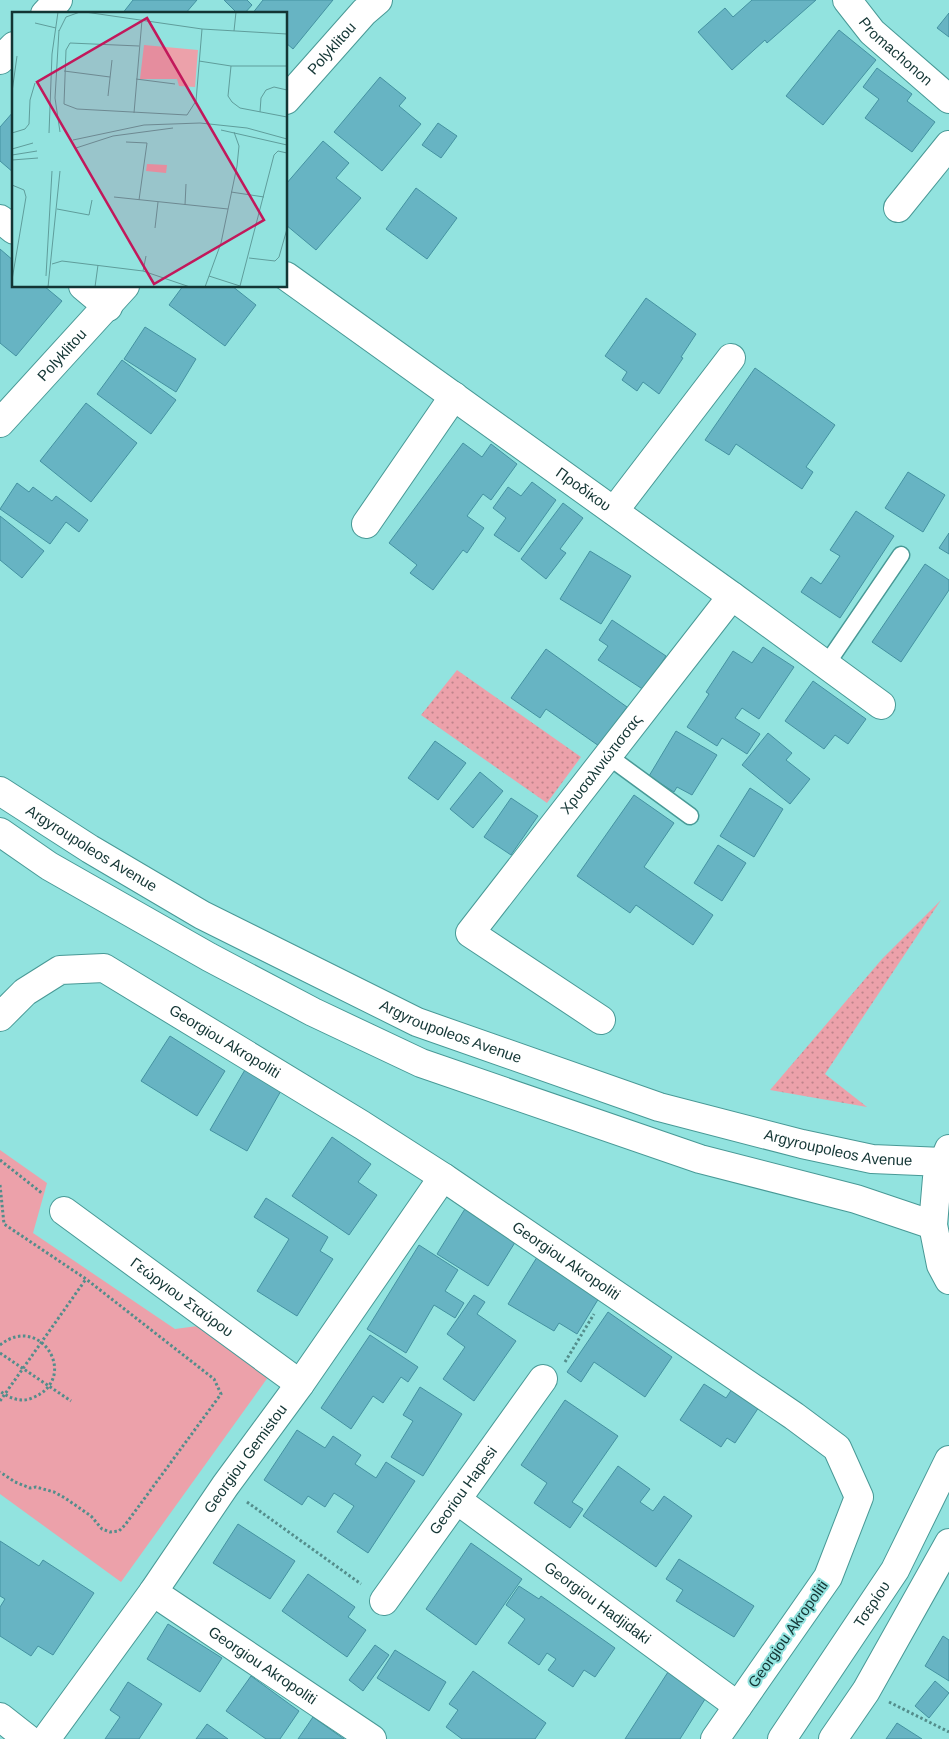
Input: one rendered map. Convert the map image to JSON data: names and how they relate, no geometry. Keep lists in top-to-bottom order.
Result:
{
  "streets": {
    "street": [
      "Polyklitou",
      "Promachonon",
      "Προδίκου",
      "Χρυσαλινιώτισσας",
      "Argyroupoleos Avenue",
      "Georgiou Akropoliti",
      "Γεώργιου Σταύρου",
      "Georgiou Gemistou",
      "Georiou Hapesi",
      "Georgiou Hadjidaki",
      "Τσερίου"
    ]
  },
  "crossings": [
    ["Προδίκου", "Χρυσαλινιώτισσας"],
    ["Georgiou Akropoliti", "Georgiou Gemistou"],
    ["Georgiou Akropoliti", "Georgiou Hadjidaki"],
    ["Γεώργιου Σταύρου", "Georgiou Gemistou"],
    ["Georiou Hapesi", "Georgiou Hadjidaki"]
  ]
}
